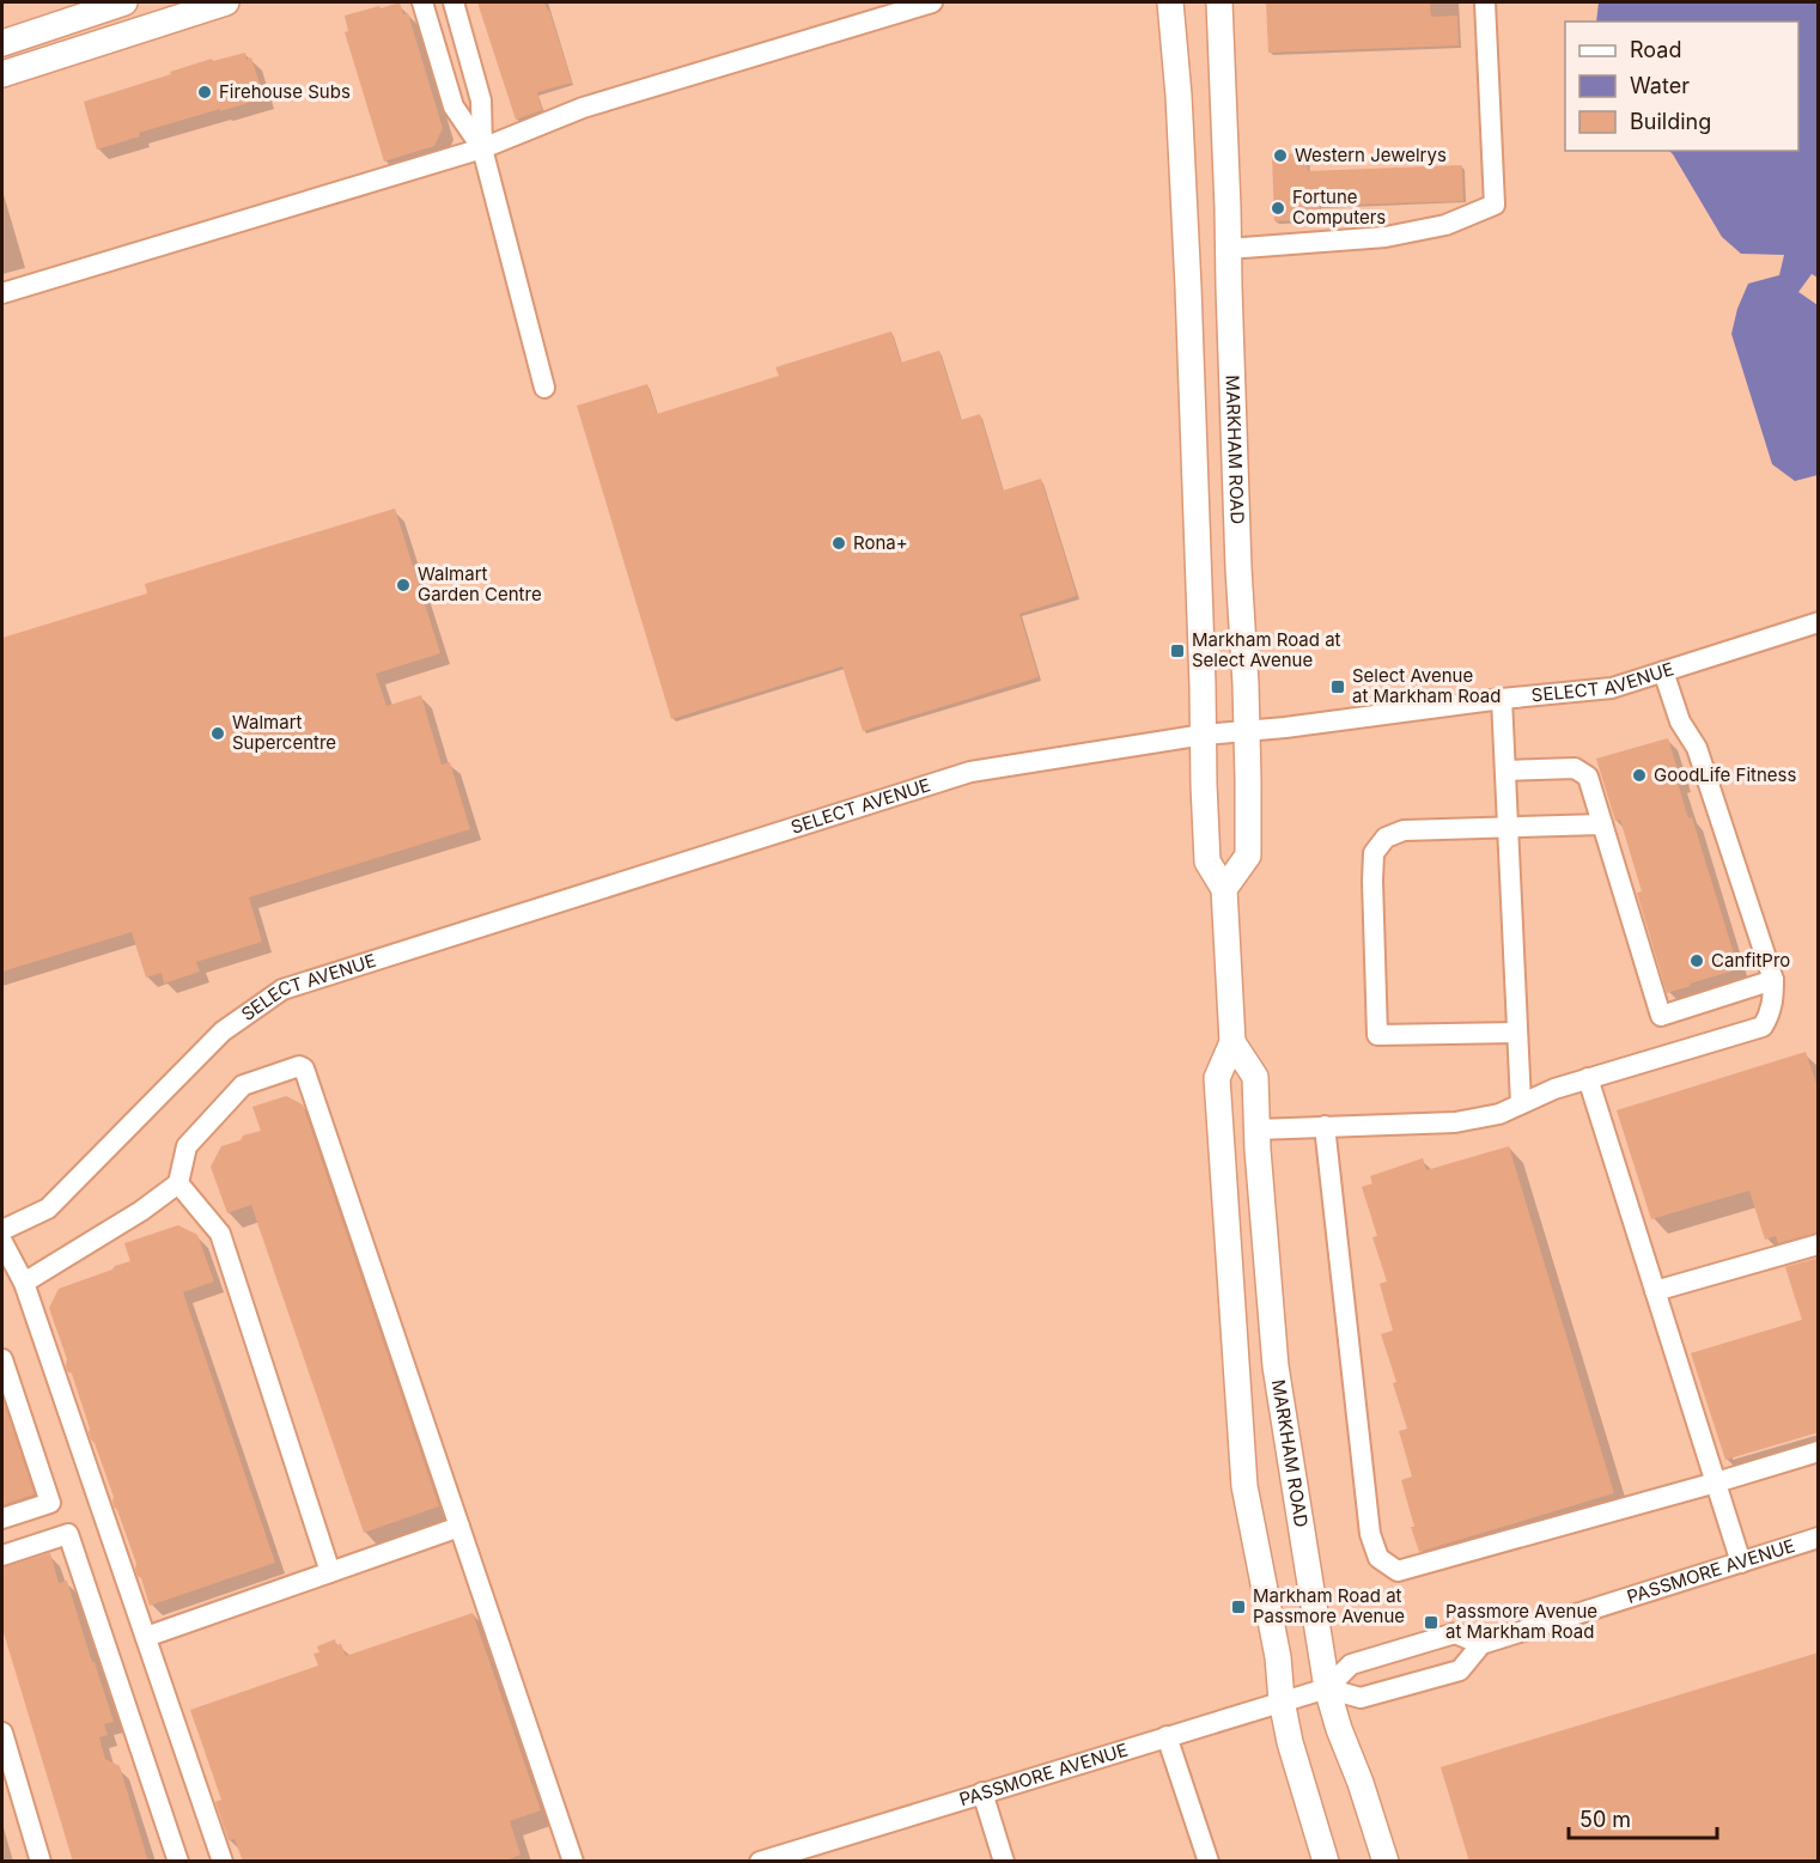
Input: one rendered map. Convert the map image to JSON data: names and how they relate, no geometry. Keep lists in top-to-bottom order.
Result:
{
  "streets": {
    "main road": ["MARKHAM ROAD"],
    "street": ["SELECT AVENUE", "PASSMORE AVENUE"]
  },
  "crossings": [
    ["MARKHAM ROAD", "SELECT AVENUE"],
    ["MARKHAM ROAD", "PASSMORE AVENUE"]
  ],
  "places": {
    "other": [
      "Firehouse Subs",
      "Western Jewelrys",
      "Fortune Computers",
      "Rona+",
      "Walmart Garden Centre",
      "Walmart Supercentre",
      "GoodLife Fitness",
      "CanfitPro"
    ],
    "transit": [
      "Markham Road at Select Avenue",
      "Select Avenue at Markham Road",
      "Markham Road at Passmore Avenue",
      "Passmore Avenue at Markham Road"
    ]
  },
  "legend": ["Road", "Water", "Building"],
  "scale_bar": "50 m"
}
